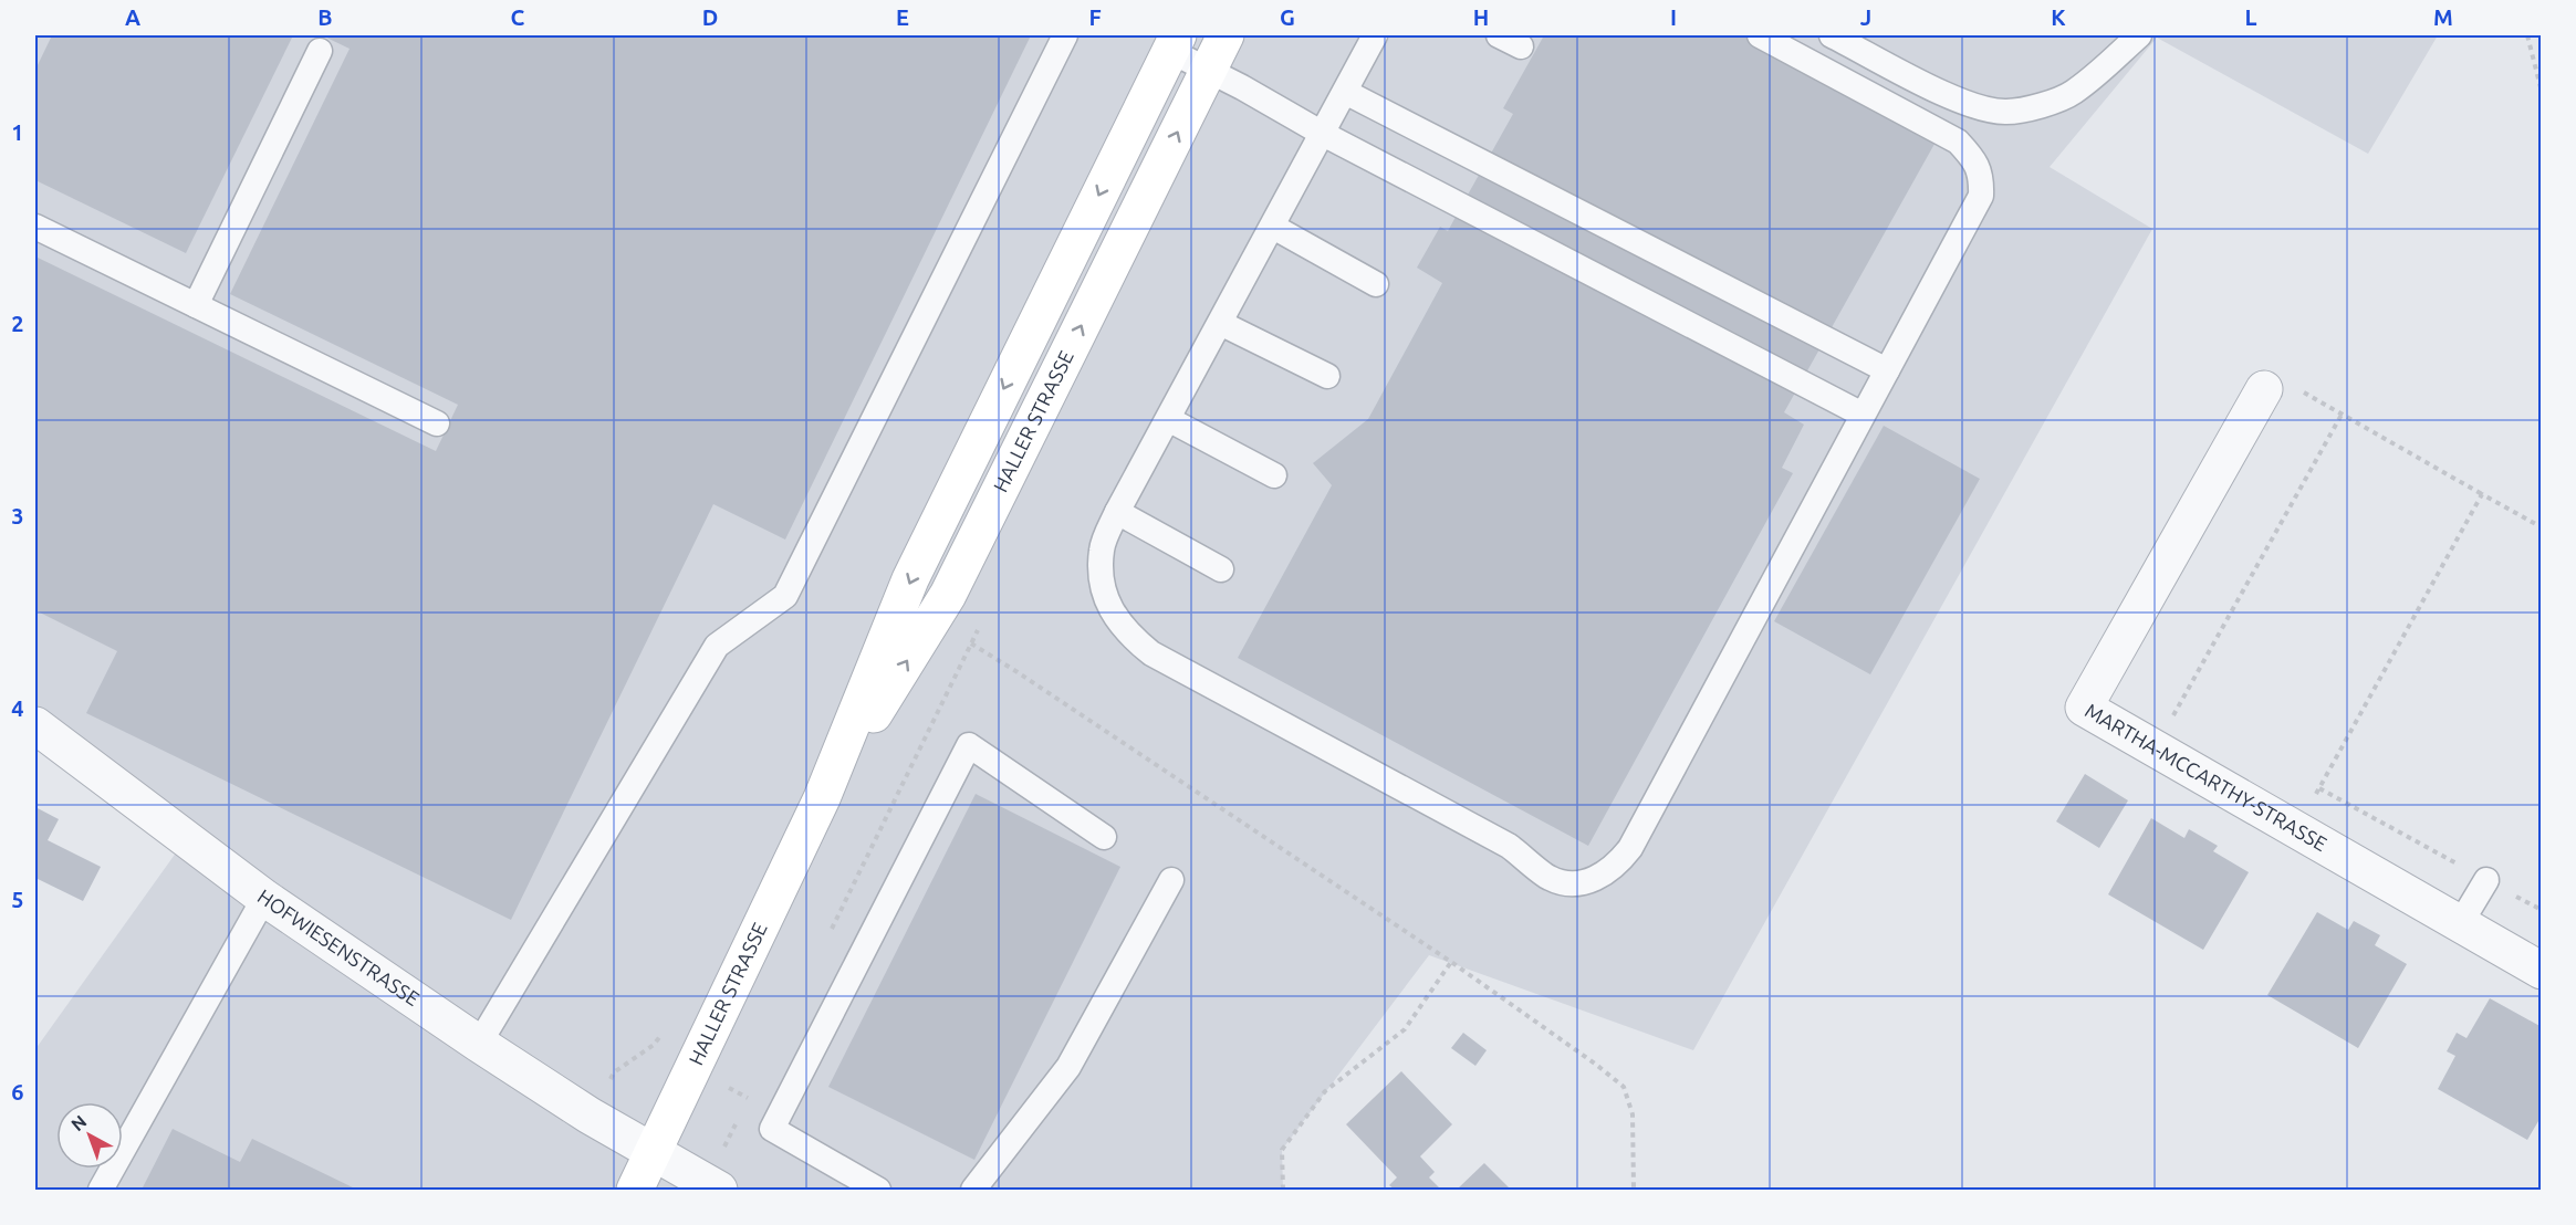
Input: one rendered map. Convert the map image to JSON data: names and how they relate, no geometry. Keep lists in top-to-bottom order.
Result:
{
  "streets": {
    "main road": ["HALLER STRASSE"],
    "street": ["MARTHA-MCCARTHY-STRASSE", "HOFWIESENSTRASSE"]
  },
  "crossings": [
    ["HALLER STRASSE", "HOFWIESENSTRASSE"]
  ],
  "north": "top left",
  "grid": {
    "columns": [
      "A",
      "B",
      "C",
      "D",
      "E",
      "F",
      "G",
      "H",
      "I",
      "J",
      "K",
      "L",
      "M"
    ],
    "rows": [
      "1",
      "2",
      "3",
      "4",
      "5",
      "6"
    ]
  }
}
